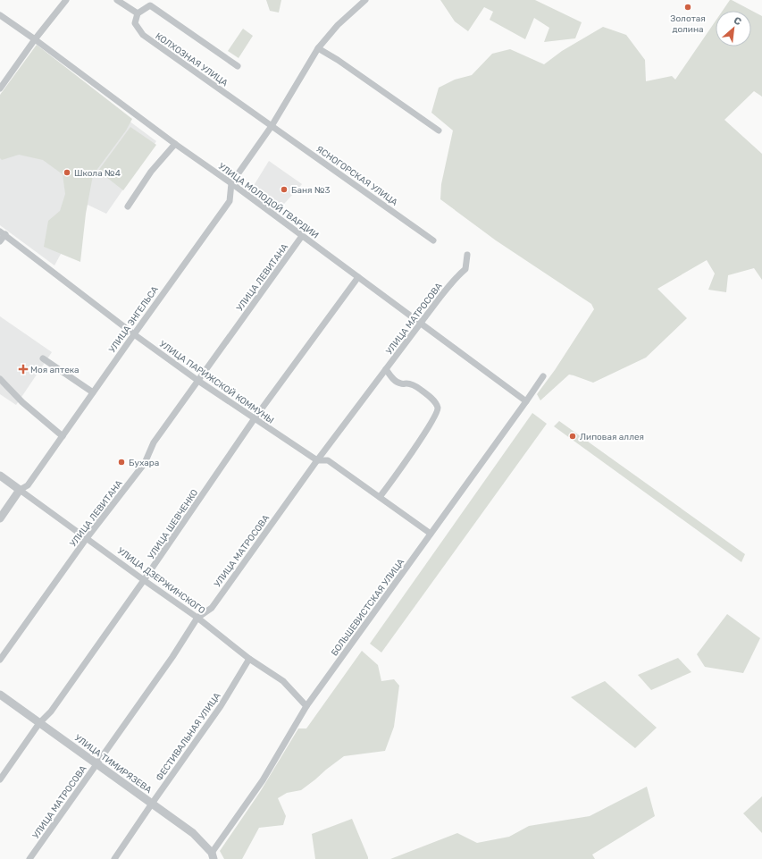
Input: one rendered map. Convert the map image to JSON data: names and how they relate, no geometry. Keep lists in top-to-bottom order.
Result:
{
  "streets": {
    "street": [
      "КОЛХОЗНАЯ УЛИЦА",
      "ЯСНОГОРСКАЯ УЛИЦА",
      "УЛИЦА МОЛОДОЙ ГВАРДИИ",
      "УЛИЦА ЛЕВИТАНА",
      "УЛИЦА МАТРОСОВА",
      "УЛИЦА ЭНГЕЛЬСА",
      "УЛИЦА ПАРИЖСКОЙ КОММУНЫ",
      "УЛИЦА ШЕВЧЕНКО",
      "УЛИЦА ДЗЕРЖИНСКОГО",
      "БОЛЬШЕВИСТСКАЯ УЛИЦА",
      "ФЕСТИВАЛЬНАЯ УЛИЦА",
      "УЛИЦА ТИМИРЯЗЕВА"
    ]
  },
  "crossings": [
    ["КОЛХОЗНАЯ УЛИЦА", "ЯСНОГОРСКАЯ УЛИЦА"],
    ["КОЛХОЗНАЯ УЛИЦА", "УЛИЦА ЭНГЕЛЬСА"],
    ["ЯСНОГОРСКАЯ УЛИЦА", "УЛИЦА ЭНГЕЛЬСА"],
    ["УЛИЦА МОЛОДОЙ ГВАРДИИ", "УЛИЦА ЛЕВИТАНА"],
    ["УЛИЦА МОЛОДОЙ ГВАРДИИ", "УЛИЦА МАТРОСОВА"],
    ["УЛИЦА МОЛОДОЙ ГВАРДИИ", "УЛИЦА ЭНГЕЛЬСА"],
    ["УЛИЦА МОЛОДОЙ ГВАРДИИ", "УЛИЦА ШЕВЧЕНКО"],
    ["УЛИЦА МОЛОДОЙ ГВАРДИИ", "БОЛЬШЕВИСТСКАЯ УЛИЦА"],
    ["УЛИЦА ЛЕВИТАНА", "УЛИЦА ПАРИЖСКОЙ КОММУНЫ"],
    ["УЛИЦА ЛЕВИТАНА", "УЛИЦА ДЗЕРЖИНСКОГО"],
    ["УЛИЦА МАТРОСОВА", "УЛИЦА ПАРИЖСКОЙ КОММУНЫ"],
    ["УЛИЦА МАТРОСОВА", "УЛИЦА ДЗЕРЖИНСКОГО"],
    ["УЛИЦА МАТРОСОВА", "УЛИЦА ТИМИРЯЗЕВА"],
    ["УЛИЦА ЭНГЕЛЬСА", "УЛИЦА ПАРИЖСКОЙ КОММУНЫ"],
    ["УЛИЦА ЭНГЕЛЬСА", "УЛИЦА ДЗЕРЖИНСКОГО"],
    ["УЛИЦА ПАРИЖСКОЙ КОММУНЫ", "УЛИЦА ШЕВЧЕНКО"],
    ["УЛИЦА ПАРИЖСКОЙ КОММУНЫ", "БОЛЬШЕВИСТСКАЯ УЛИЦА"],
    ["УЛИЦА ШЕВЧЕНКО", "УЛИЦА ДЗЕРЖИНСКОГО"],
    ["УЛИЦА ШЕВЧЕНКО", "УЛИЦА ТИМИРЯЗЕВА"],
    ["УЛИЦА ДЗЕРЖИНСКОГО", "БОЛЬШЕВИСТСКАЯ УЛИЦА"],
    ["УЛИЦА ДЗЕРЖИНСКОГО", "ФЕСТИВАЛЬНАЯ УЛИЦА"],
    ["БОЛЬШЕВИСТСКАЯ УЛИЦА", "УЛИЦА ТИМИРЯЗЕВА"],
    ["ФЕСТИВАЛЬНАЯ УЛИЦА", "УЛИЦА ТИМИРЯЗЕВА"]
  ],
  "places": {
    "other": [
      "Золотая долина",
      "Школа №4",
      "Баня №3",
      "Липовая аллея",
      "Бухара"
    ],
    "health": ["Моя аптека"]
  },
  "north": "top right"
}
